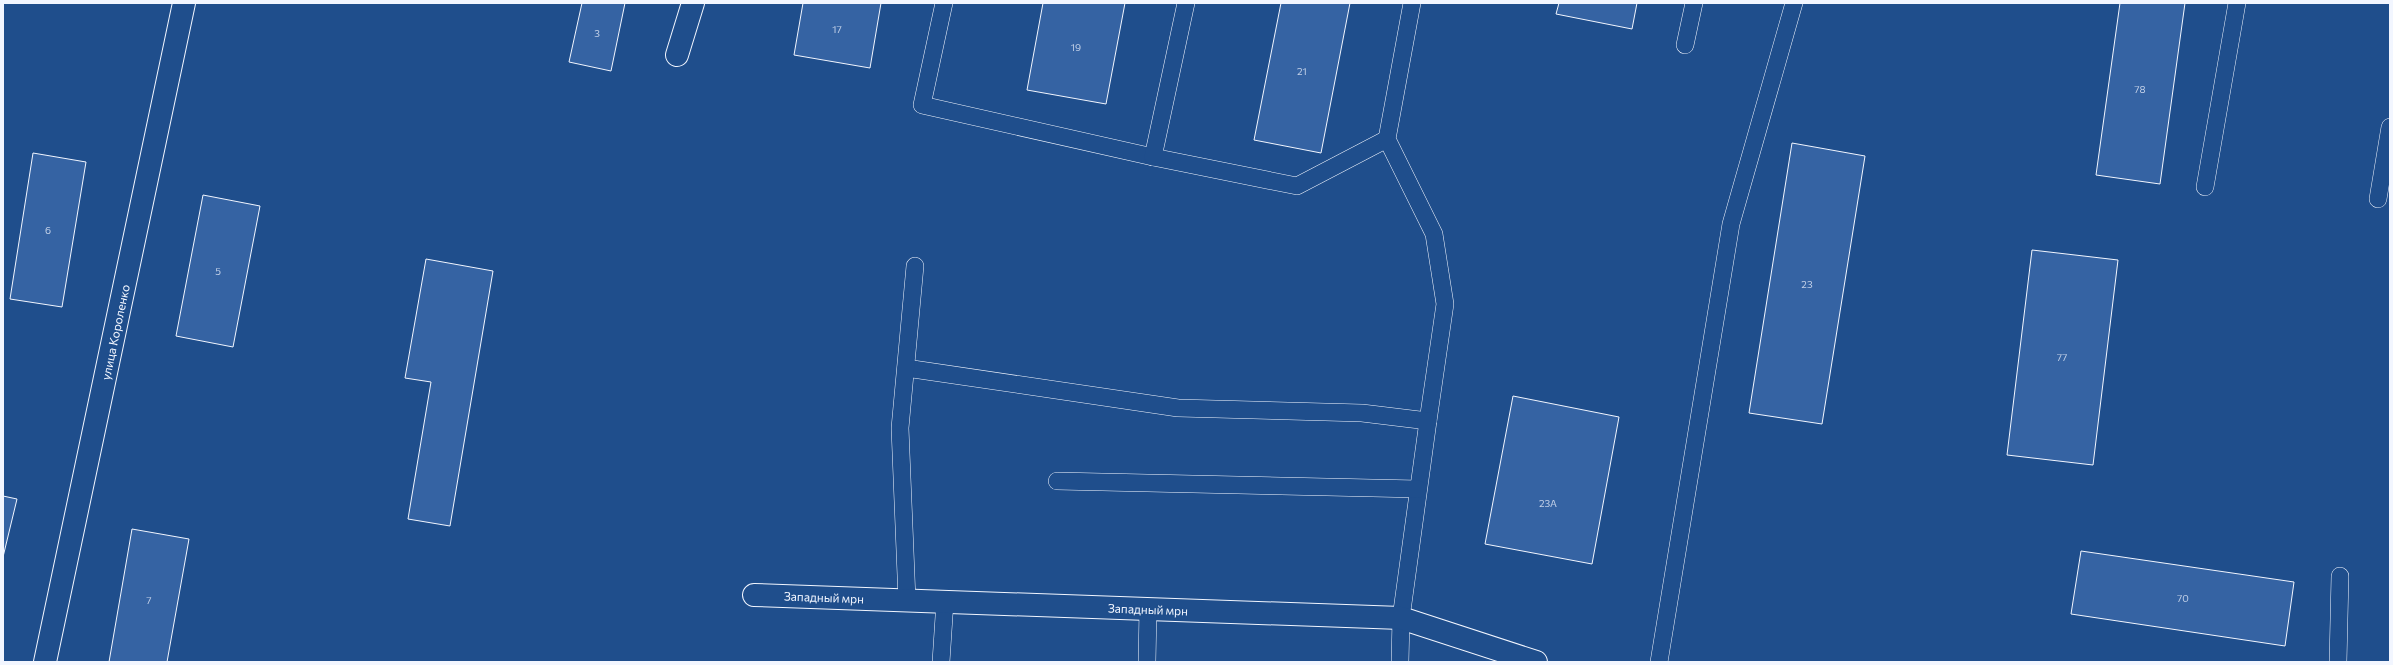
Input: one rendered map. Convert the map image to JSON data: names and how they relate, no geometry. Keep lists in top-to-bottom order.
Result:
{
  "streets": {
    "street": ["улица Короленко", "Западный мрн"]
  },
  "house_numbers": [
    "17",
    "3",
    "19",
    "21",
    "78",
    "6",
    "5",
    "23",
    "77",
    "23А",
    "70",
    "7"
  ]
}
